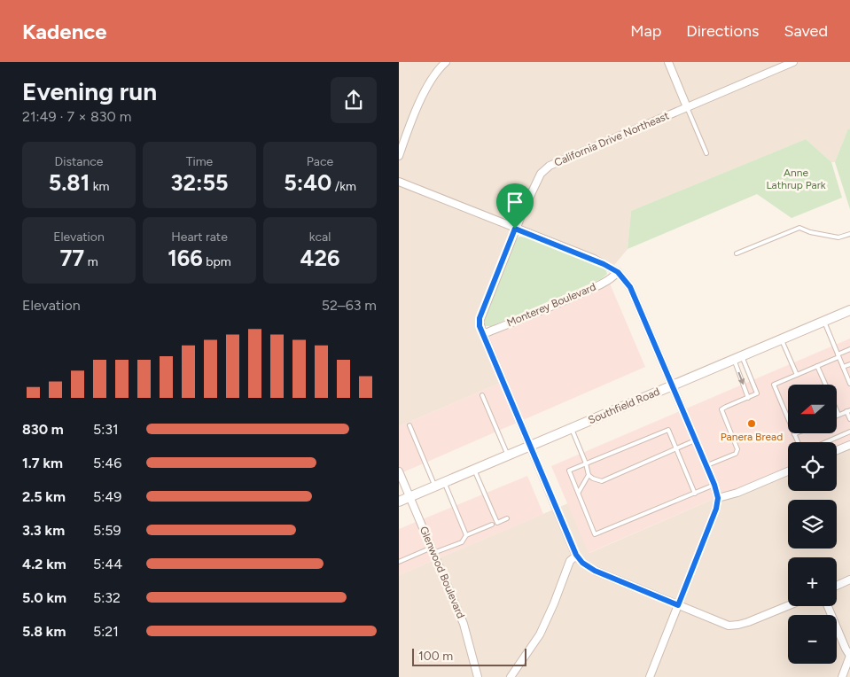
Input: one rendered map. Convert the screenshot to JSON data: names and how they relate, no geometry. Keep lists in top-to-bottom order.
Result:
{
  "streets": {
    "main road": ["Southfield Road"],
    "street": ["California Drive Northeast", "Monterey Boulevard", "Glenwood Boulevard"]
  },
  "crossings": [
    ["California Drive Northeast", "Monterey Boulevard"],
    ["California Drive Northeast", "Southfield Road"],
    ["Southfield Road", "Glenwood Boulevard"]
  ],
  "parks": ["Anne Lathrup Park"],
  "places": ["Panera Bread"],
  "scale_bar": "100 m",
  "north": "left",
  "page": {
    "header": "Kadence",
    "nav": ["Map", "Directions", "Saved"],
    "heading": ["Evening run", "21:49 · 7 × 830 m"],
    "stats": [
      ["Distance", "5.81 km"],
      ["Time", "32:55"],
      ["Pace", "5:40 /km"],
      ["Elevation", "77 m"],
      ["Heart rate", "166 bpm"],
      ["kcal", "426"]
    ],
    "chart": ["Elevation", "52–63 m"],
    "map_buttons": ["+", "−"],
    "list": [
      {
        "name": "830 m",
        "note": "5:31"
      },
      {
        "name": "1.7 km",
        "note": "5:46"
      },
      {
        "name": "2.5 km",
        "note": "5:49"
      },
      {
        "name": "3.3 km",
        "note": "5:59"
      },
      {
        "name": "4.2 km",
        "note": "5:44"
      },
      {
        "name": "5.0 km",
        "note": "5:32"
      },
      {
        "name": "5.8 km",
        "note": "5:21"
      }
    ],
    "scale": "100 m"
  }
}
